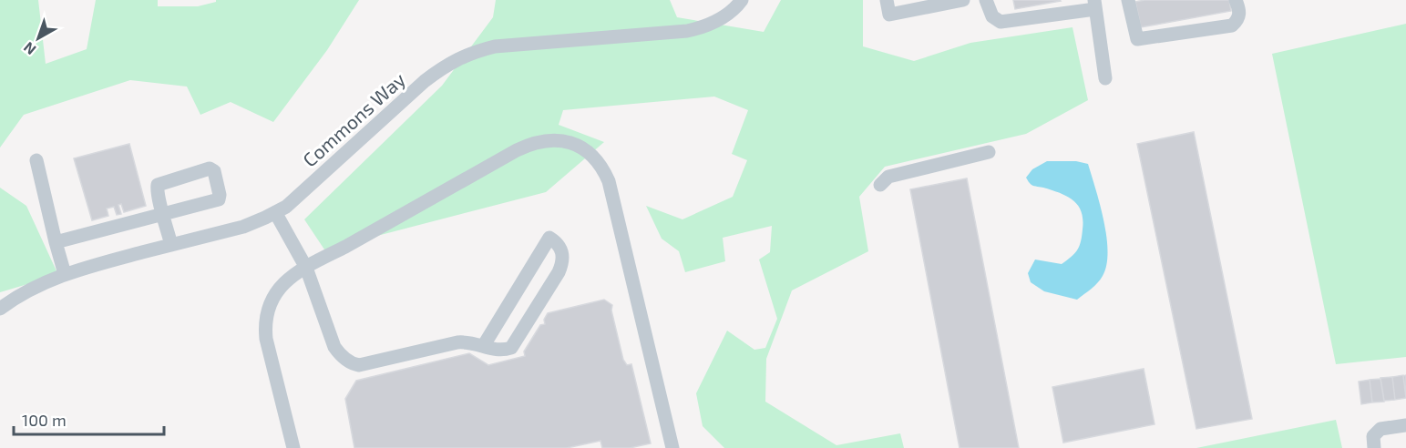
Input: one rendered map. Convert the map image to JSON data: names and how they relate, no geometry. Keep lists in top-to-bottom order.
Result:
{
  "streets": {
    "street": ["Commons Way"]
  },
  "scale_bar": "100 m",
  "north": "bottom left"
}
